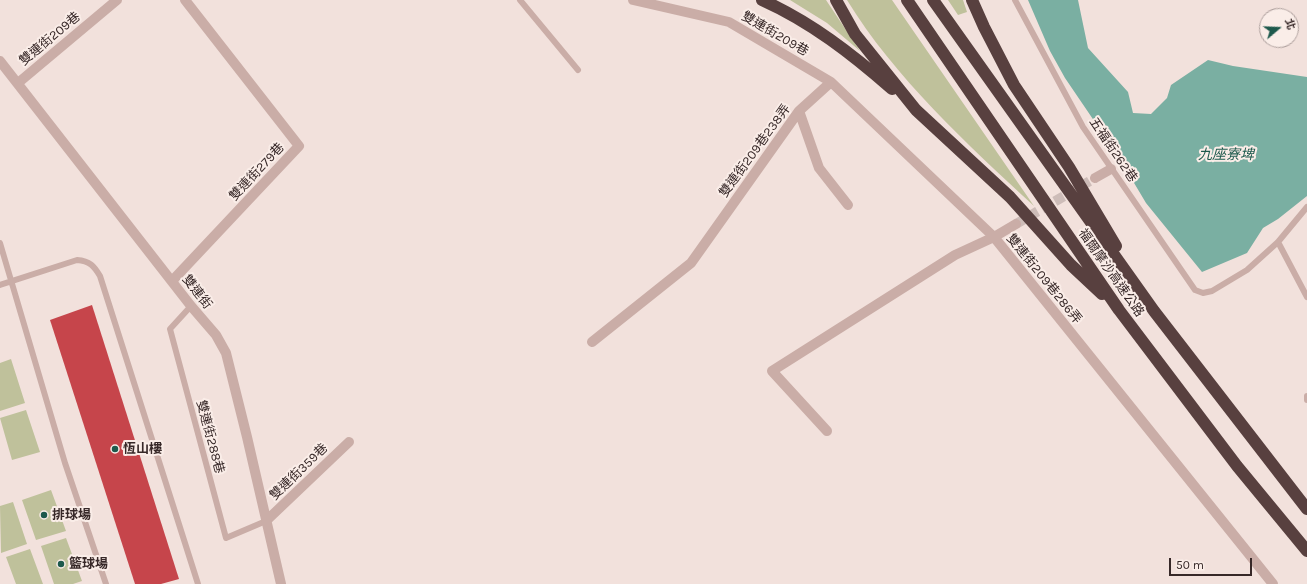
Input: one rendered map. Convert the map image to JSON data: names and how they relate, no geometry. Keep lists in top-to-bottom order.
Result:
{
  "streets": {
    "highway": ["福爾摩沙高速公路"],
    "street": [
      "雙連街209巷",
      "雙連街209巷238弄",
      "雙連街279巷",
      "雙連街209巷286弄",
      "雙連街",
      "雙連街359巷"
    ],
    "lane": ["五福街262巷", "雙連街288巷"]
  },
  "crossings": [
    ["雙連街209巷", "雙連街209巷238弄"],
    ["雙連街209巷", "雙連街"],
    ["雙連街279巷", "雙連街"],
    ["雙連街", "雙連街288巷"],
    ["雙連街", "雙連街359巷"],
    ["雙連街288巷", "雙連街359巷"]
  ],
  "water": ["九座寮埤"],
  "places": ["恆山樓", "排球場", "籃球場"],
  "scale_bar": "50 m",
  "north": "right"
}
